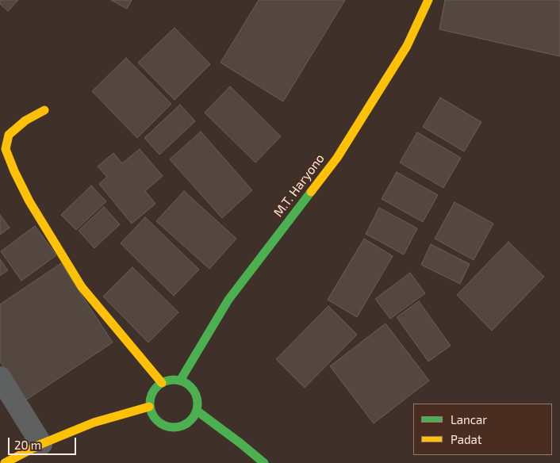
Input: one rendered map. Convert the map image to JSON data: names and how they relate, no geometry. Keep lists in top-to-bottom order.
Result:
{
  "streets": {
    "main road": ["M.T. Haryono"]
  },
  "legend": ["Lancar", "Padat"],
  "scale_bar": "20 m"
}
